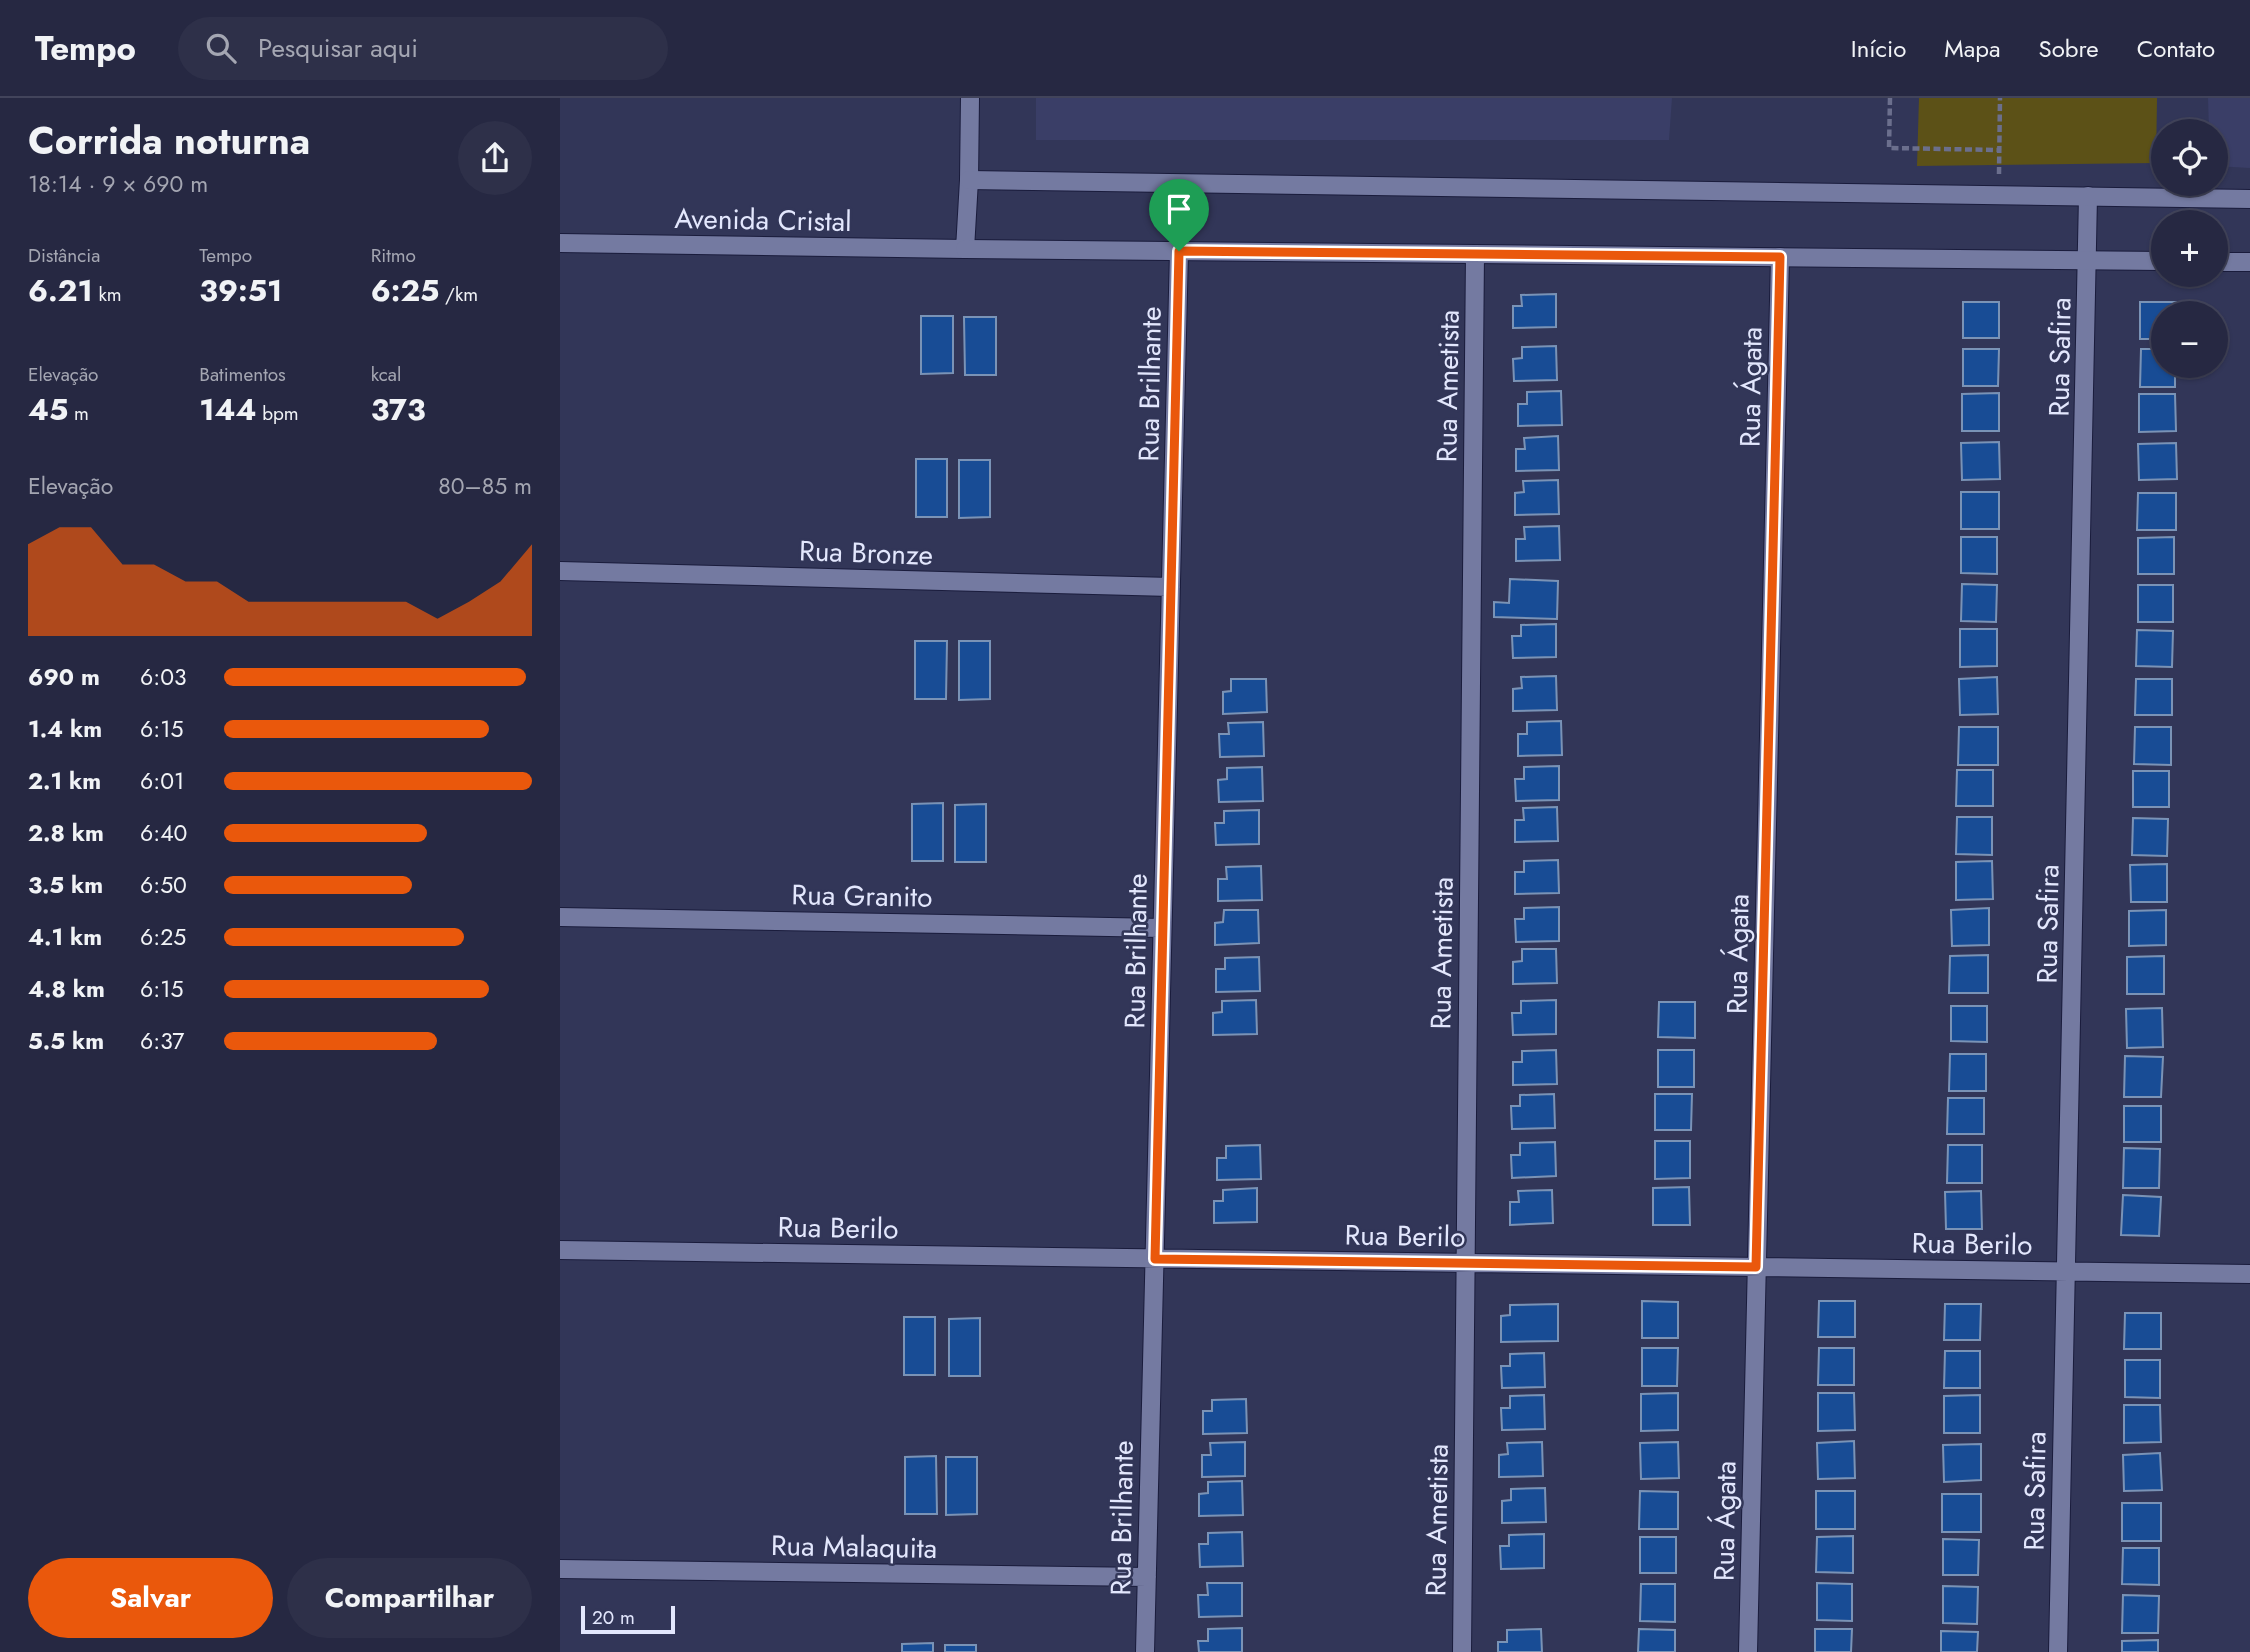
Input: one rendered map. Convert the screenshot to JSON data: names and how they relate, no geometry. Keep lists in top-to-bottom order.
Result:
{
  "streets": {
    "street": [
      "Avenida Cristal",
      "Rua Safira",
      "Rua Brilhante",
      "Rua Ametista",
      "Rua Ágata",
      "Rua Bronze",
      "Rua Granito",
      "Rua Berilo",
      "Rua Malaquita"
    ]
  },
  "crossings": [
    ["Avenida Cristal", "Rua Safira"],
    ["Avenida Cristal", "Rua Brilhante"],
    ["Avenida Cristal", "Rua Ametista"],
    ["Avenida Cristal", "Rua Ágata"],
    ["Rua Safira", "Rua Berilo"],
    ["Rua Brilhante", "Rua Bronze"],
    ["Rua Brilhante", "Rua Granito"],
    ["Rua Brilhante", "Rua Berilo"],
    ["Rua Brilhante", "Rua Malaquita"],
    ["Rua Ametista", "Rua Berilo"],
    ["Rua Ágata", "Rua Berilo"]
  ],
  "scale_bar": "20 m",
  "page": {
    "header": "Tempo",
    "search": "Pesquisar aqui",
    "nav": [
      "Início",
      "Mapa",
      "Sobre",
      "Contato"
    ],
    "heading": ["Corrida noturna", "18:14 · 9 × 690 m"],
    "map_buttons": ["+", "−"],
    "stats": [
      ["Distância", "6.21 km"],
      ["Tempo", "39:51"],
      ["Ritmo", "6:25 /km"],
      ["Elevação", "45 m"],
      ["Batimentos", "144 bpm"],
      ["kcal", "373"]
    ],
    "chart": ["Elevação", "80–85 m"],
    "list": [
      {
        "name": "690 m",
        "note": "6:03"
      },
      {
        "name": "1.4 km",
        "note": "6:15"
      },
      {
        "name": "2.1 km",
        "note": "6:01"
      },
      {
        "name": "2.8 km",
        "note": "6:40"
      },
      {
        "name": "3.5 km",
        "note": "6:50"
      },
      {
        "name": "4.1 km",
        "note": "6:25"
      },
      {
        "name": "4.8 km",
        "note": "6:15"
      },
      {
        "name": "5.5 km",
        "note": "6:37"
      }
    ],
    "buttons": ["Salvar", "Compartilhar"],
    "scale": "20 m"
  }
}
